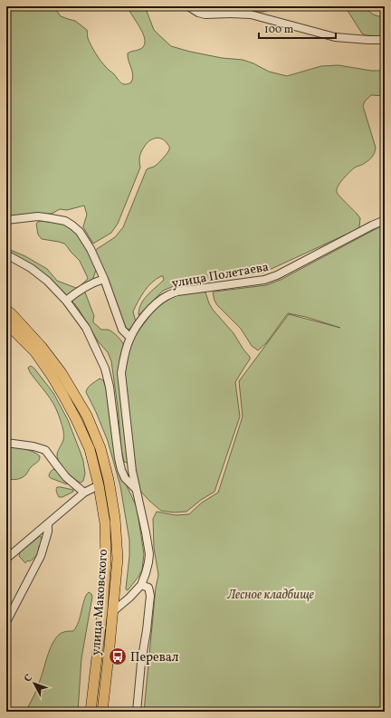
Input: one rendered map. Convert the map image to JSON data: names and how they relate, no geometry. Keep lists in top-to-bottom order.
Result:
{
  "streets": {
    "highway": ["улица Маковского"],
    "street": ["улица Полетаева"]
  },
  "parks": ["Лесное кладбище"],
  "places": {
    "bus stop": ["Перевал"]
  },
  "scale_bar": "100 m",
  "north": "top left"
}
